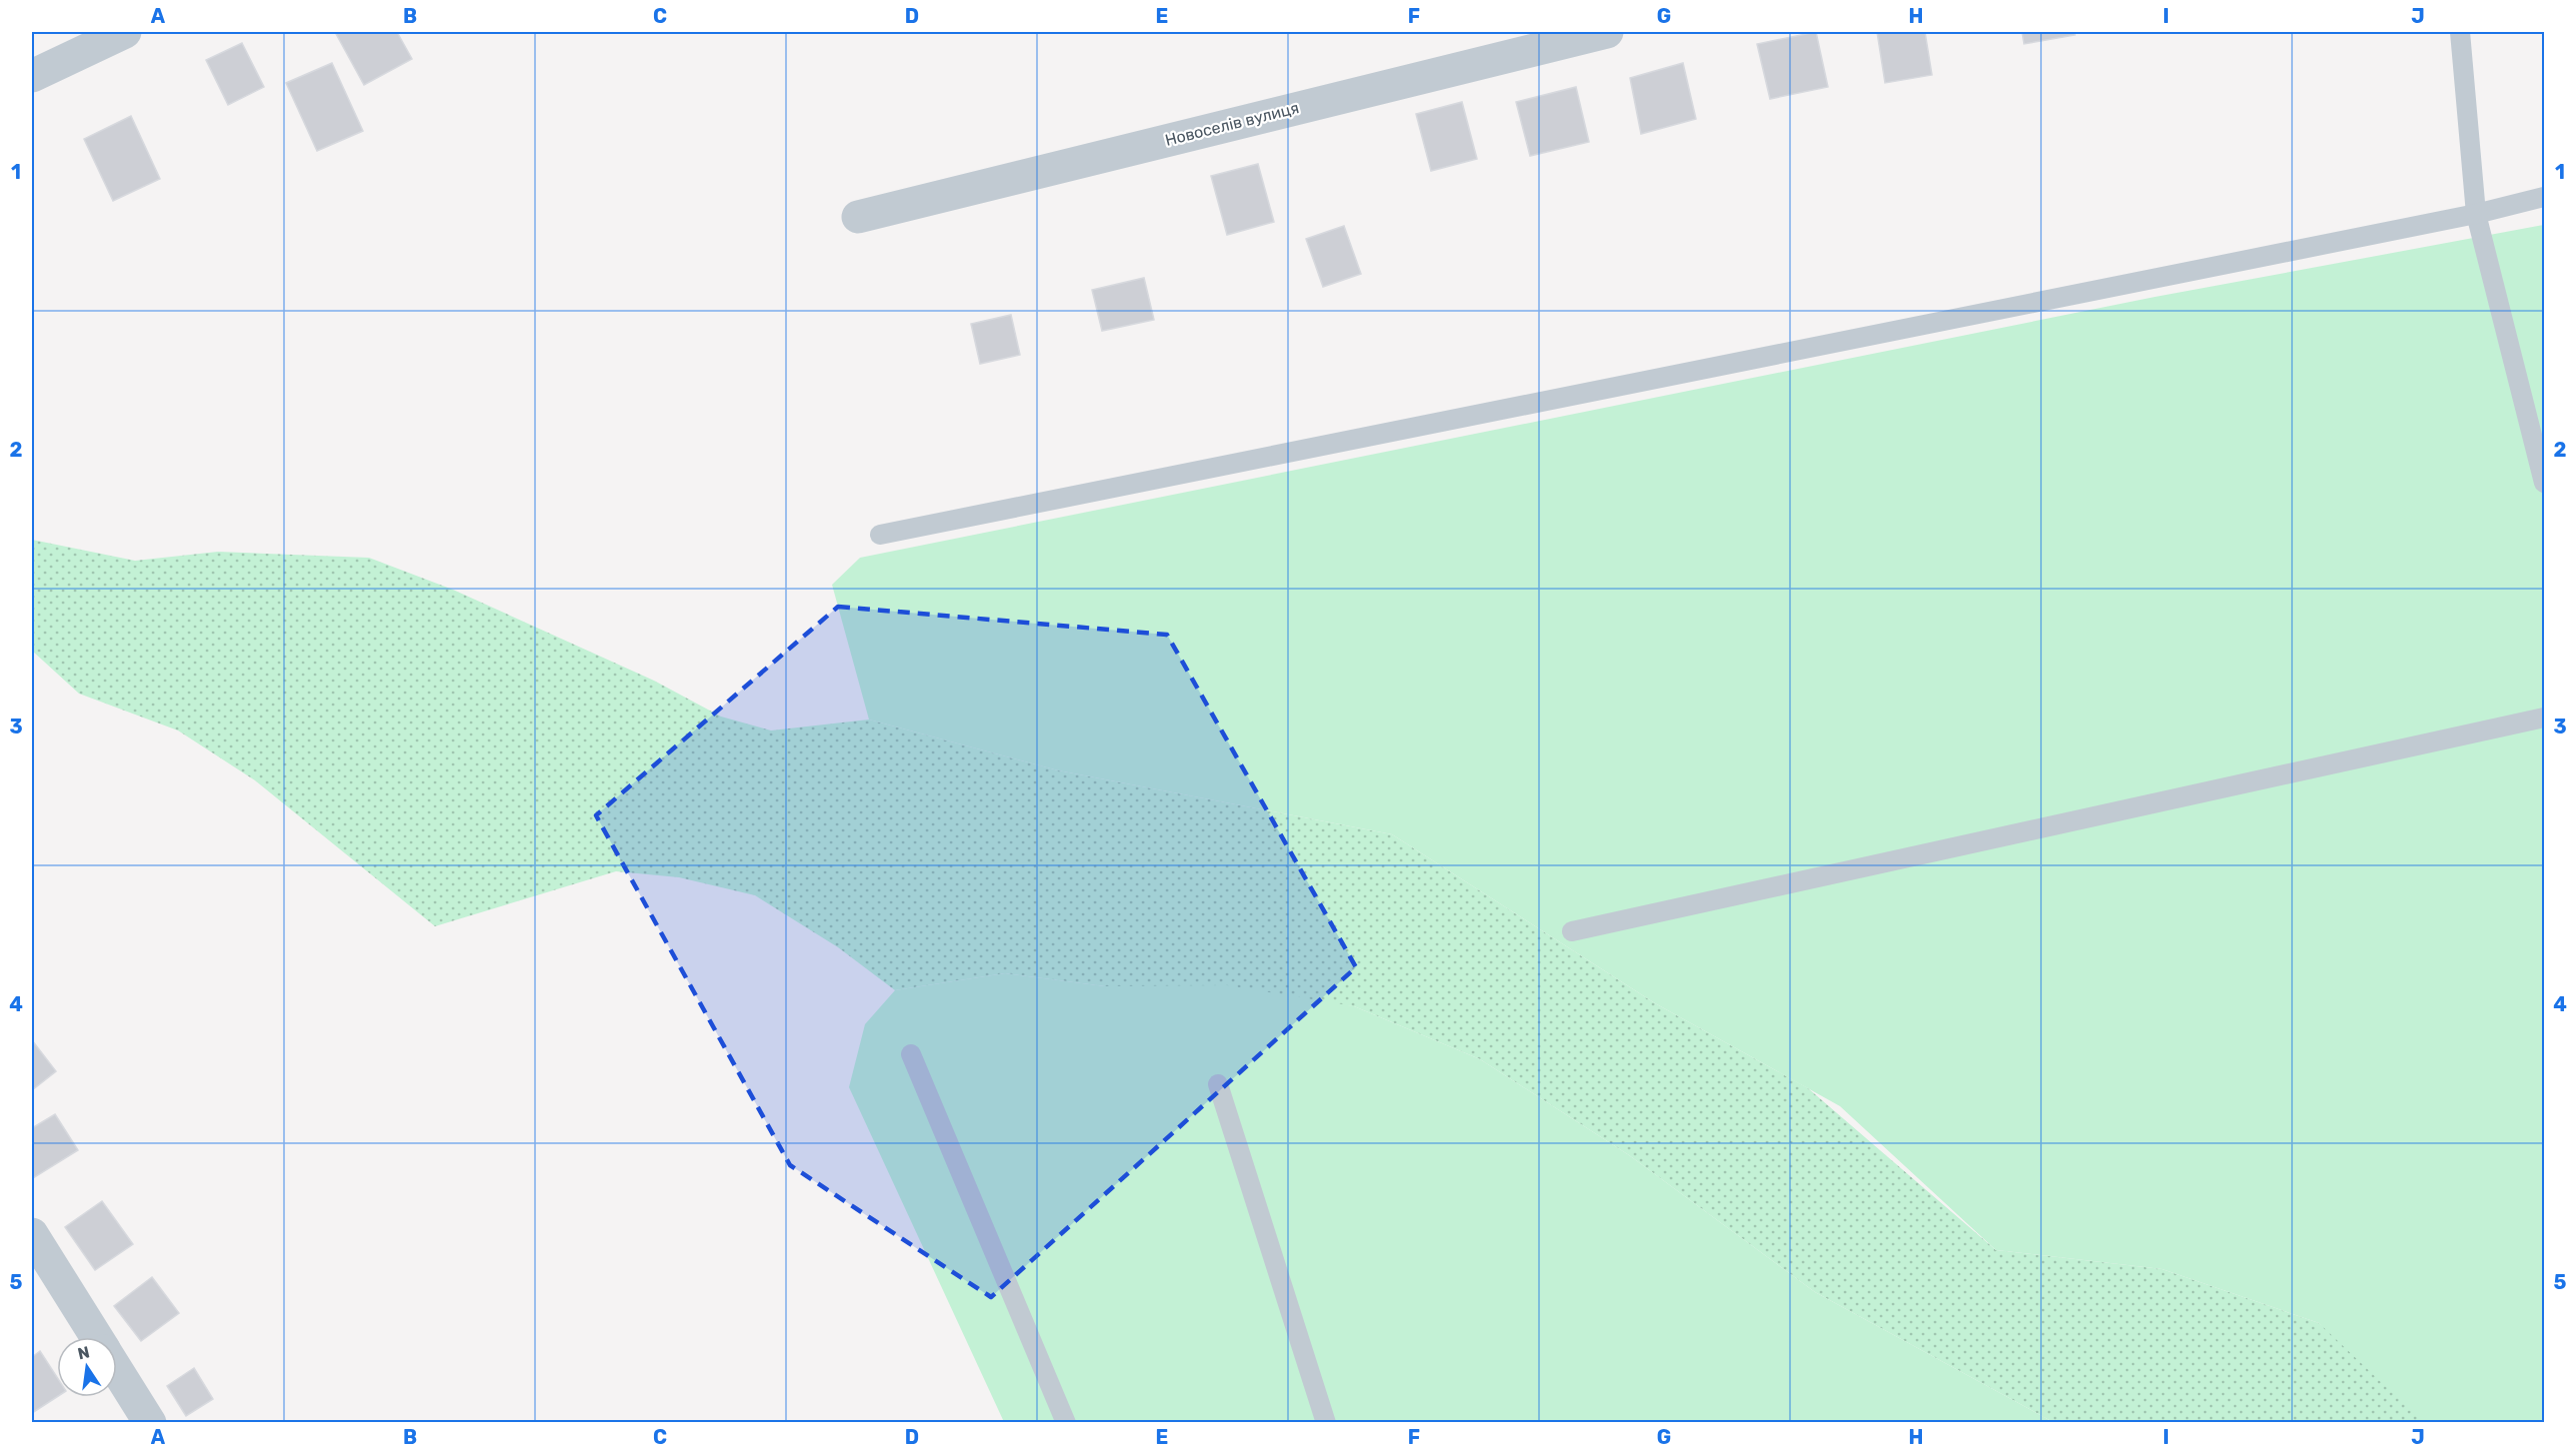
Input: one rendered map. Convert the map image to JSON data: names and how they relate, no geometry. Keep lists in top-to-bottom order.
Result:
{
  "streets": {
    "street": ["Новоселів вулиця"]
  },
  "north": "top",
  "grid": {
    "columns": [
      "A",
      "B",
      "C",
      "D",
      "E",
      "F",
      "G",
      "H",
      "I",
      "J"
    ],
    "rows": [
      "1",
      "2",
      "3",
      "4",
      "5"
    ]
  }
}
